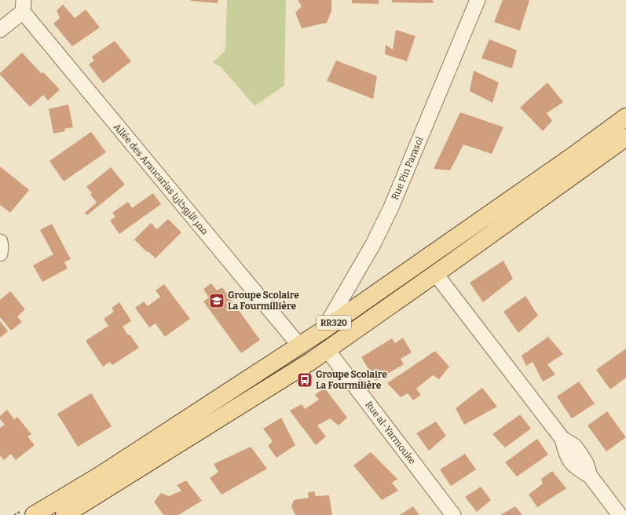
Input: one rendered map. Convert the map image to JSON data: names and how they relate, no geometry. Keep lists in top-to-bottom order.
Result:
{
  "streets": {
    "main road": ["RR320"],
    "street": ["Rue Pin Parasol", "Allée des Araucarias ممر الأروكاريا", "Rue al-Yarmouke"]
  },
  "crossings": [
    ["Rue Pin Parasol", "RR320"],
    ["Allée des Araucarias ممر الأروكاريا", "RR320"],
    ["RR320", "Rue al-Yarmouke"]
  ],
  "places": {
    "school or university": ["Groupe Scolaire La Fourmillière"],
    "bus stop": ["Groupe Scolaire La Fourmilière"]
  }
}
